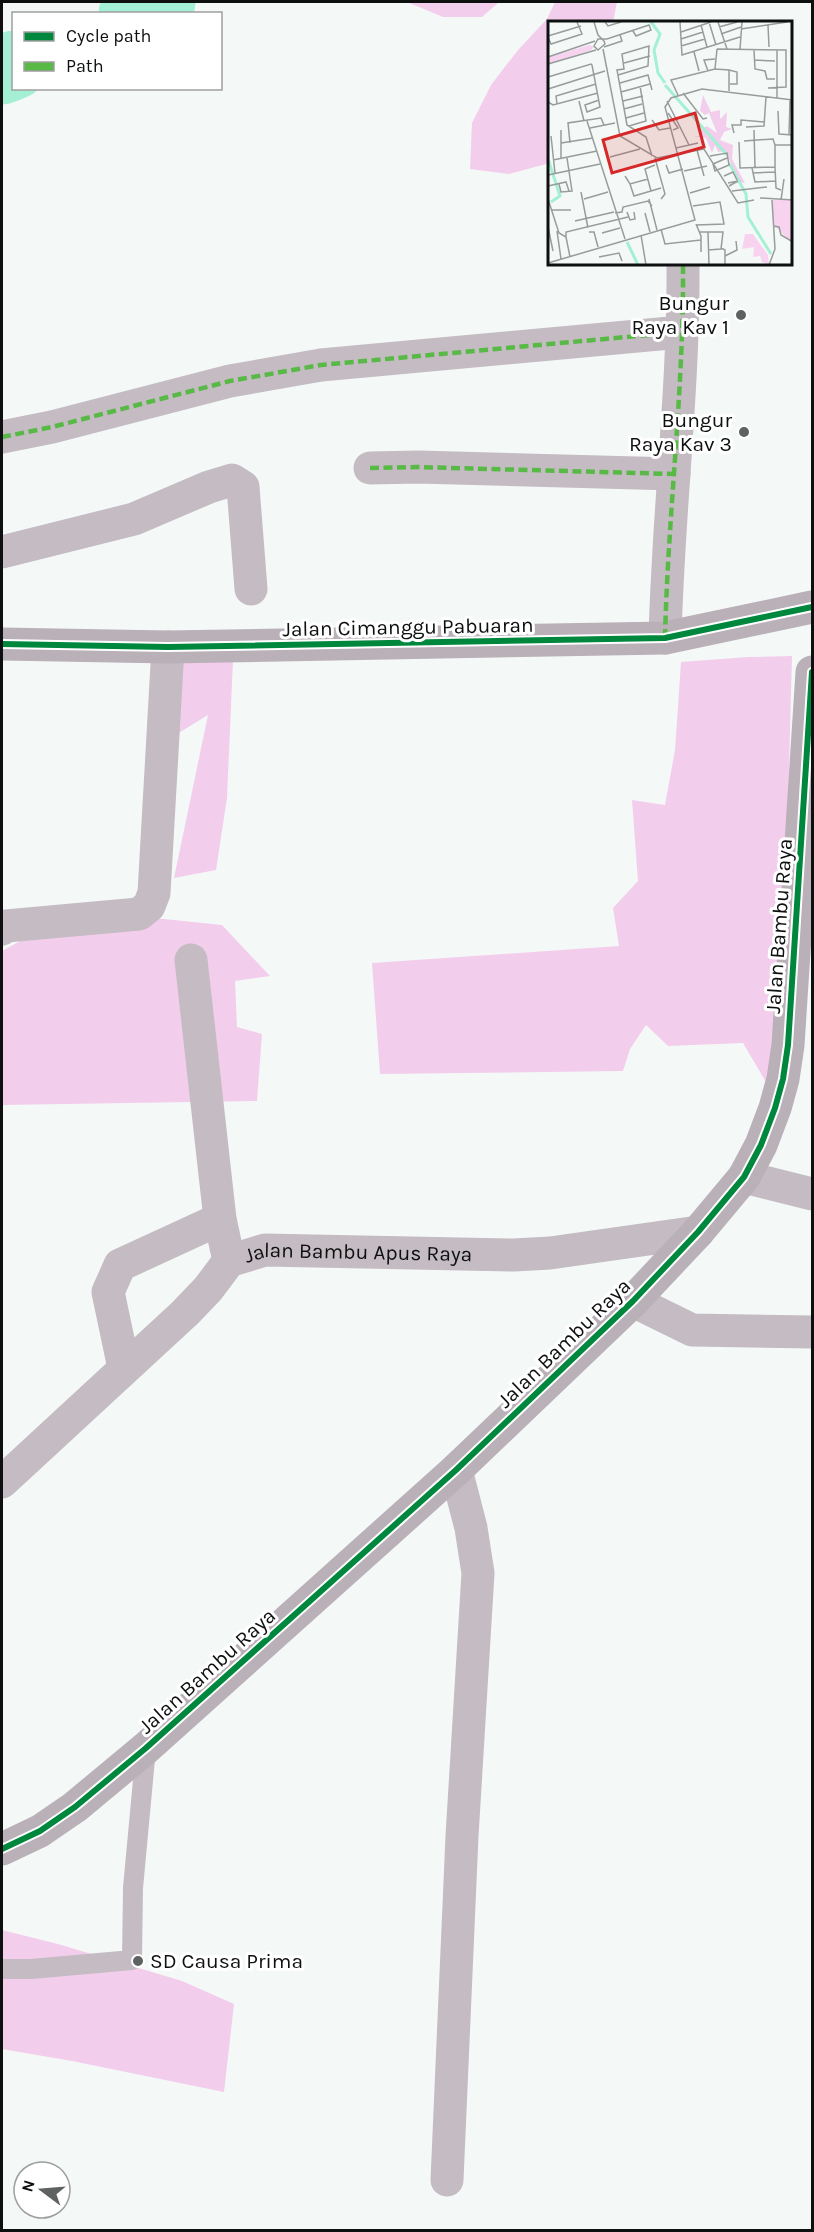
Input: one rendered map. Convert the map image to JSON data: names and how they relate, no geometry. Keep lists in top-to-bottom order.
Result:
{
  "streets": {
    "street": ["Jalan Cimanggu Pabuaran", "Jalan Bambu Raya", "Jalan Bambu Apus Raya"]
  },
  "crossings": [
    ["Jalan Bambu Raya", "Jalan Bambu Apus Raya"]
  ],
  "places": ["Bungur Raya Kav 1", "Bungur Raya Kav 3", "SD Causa Prima"],
  "legend": ["Cycle path", "Path"],
  "north": "left"
}
